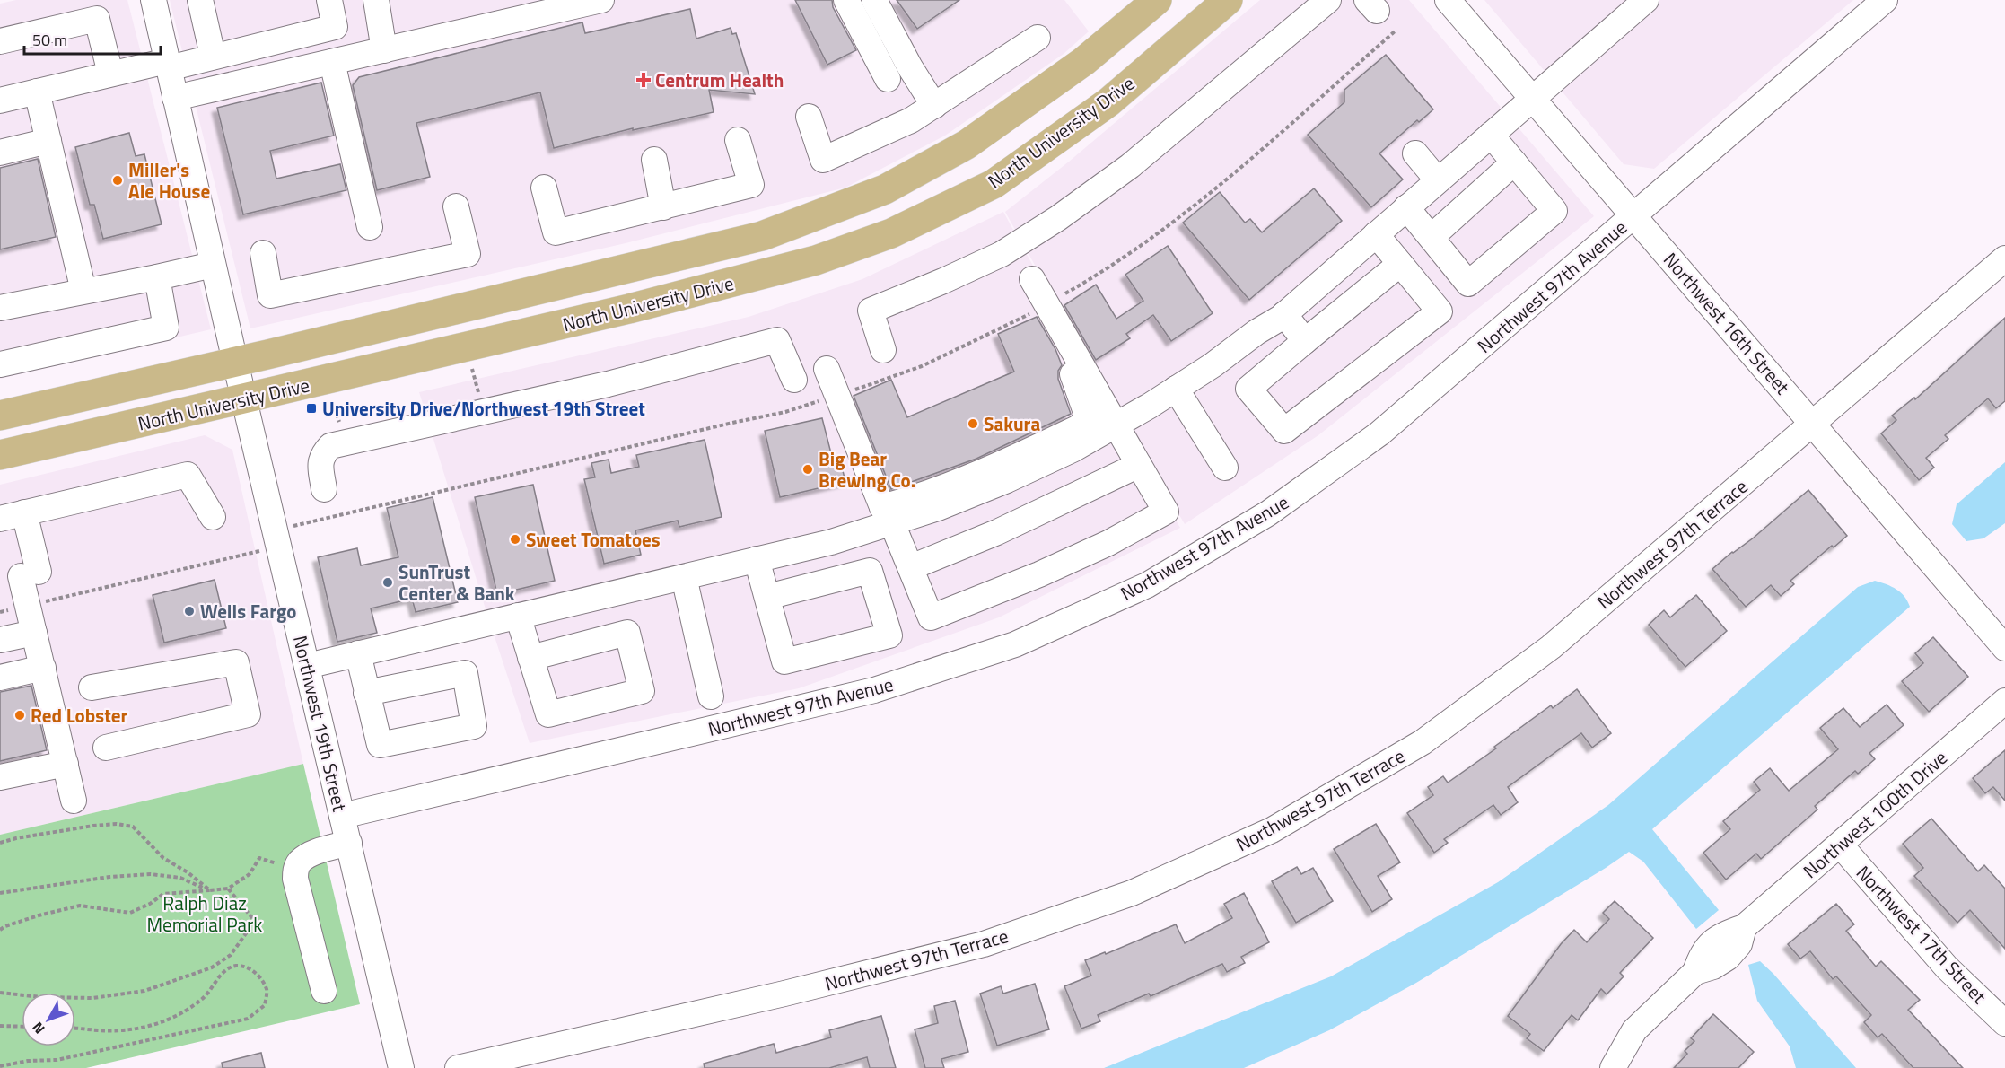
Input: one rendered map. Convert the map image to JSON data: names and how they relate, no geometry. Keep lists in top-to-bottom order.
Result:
{
  "streets": {
    "main road": ["North University Drive"],
    "street": [
      "Northwest 97th Avenue",
      "Northwest 16th Street",
      "Northwest 97th Terrace",
      "Northwest 19th Street",
      "Northwest 100th Drive",
      "Northwest 17th Street"
    ]
  },
  "crossings": [
    ["North University Drive", "Northwest 19th Street"],
    ["Northwest 97th Avenue", "Northwest 16th Street"],
    ["Northwest 97th Avenue", "Northwest 19th Street"],
    ["Northwest 16th Street", "Northwest 97th Terrace"],
    ["Northwest 100th Drive", "Northwest 17th Street"]
  ],
  "parks": ["Ralph Diaz Memorial Park"],
  "places": {
    "health": ["Centrum Health"],
    "other": [
      "Miller's Ale House",
      "Sakura",
      "Big Bear Brewing Co.",
      "Sweet Tomatoes",
      "SunTrust Center & Bank",
      "Wells Fargo",
      "Red Lobster"
    ],
    "transit": ["University Drive/Northwest 19th Street"]
  },
  "scale_bar": "50 m",
  "north": "bottom left"
}
